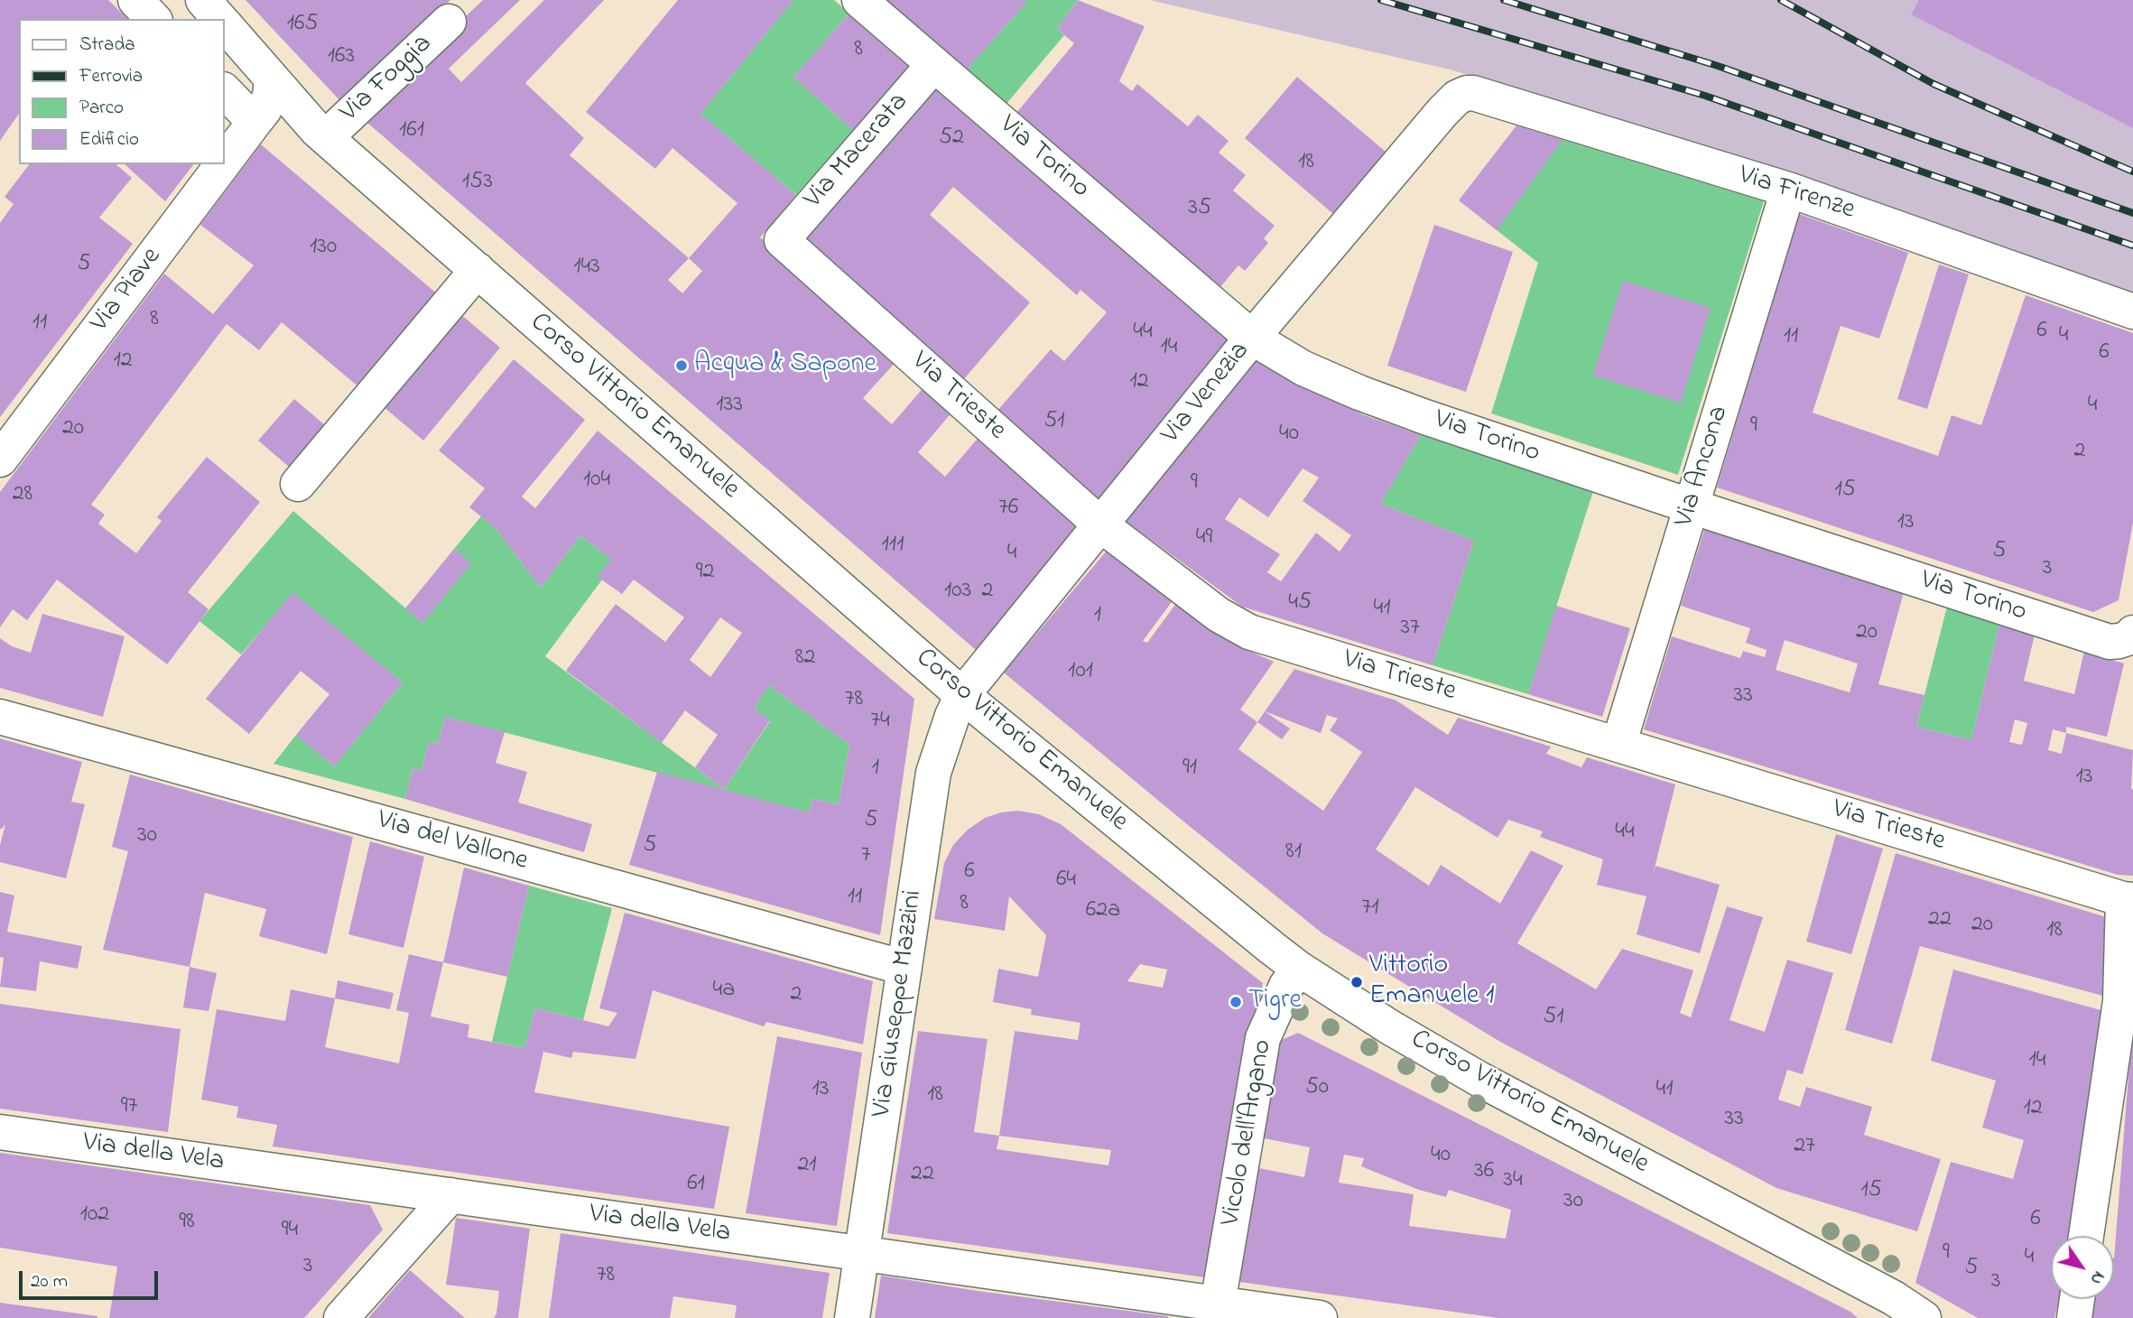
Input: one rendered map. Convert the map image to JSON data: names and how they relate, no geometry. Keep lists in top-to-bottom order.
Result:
{
  "streets": {
    "street": [
      "Via Foggia",
      "Via Macerata",
      "Via Torino",
      "Via Firenze",
      "Via Piave",
      "Via Venezia",
      "Via Trieste",
      "Corso Vittorio Emanuele",
      "Via Ancona",
      "Via del Vallone",
      "Via Giuseppe Mazzini",
      "Vicolo dell'Argano",
      "Via della Vela"
    ]
  },
  "crossings": [
    ["Via Foggia", "Corso Vittorio Emanuele"],
    ["Via Macerata", "Via Torino"],
    ["Via Macerata", "Via Trieste"],
    ["Via Torino", "Via Venezia"],
    ["Via Torino", "Via Ancona"],
    ["Via Firenze", "Via Venezia"],
    ["Via Firenze", "Via Ancona"],
    ["Via Piave", "Corso Vittorio Emanuele"],
    ["Via Venezia", "Via Trieste"],
    ["Via Venezia", "Corso Vittorio Emanuele"],
    ["Via Venezia", "Via Giuseppe Mazzini"],
    ["Via Trieste", "Via Ancona"],
    ["Corso Vittorio Emanuele", "Via Giuseppe Mazzini"],
    ["Corso Vittorio Emanuele", "Vicolo dell'Argano"],
    ["Via del Vallone", "Via Giuseppe Mazzini"],
    ["Via Giuseppe Mazzini", "Via della Vela"],
    ["Vicolo dell'Argano", "Via della Vela"]
  ],
  "places": ["Acqua & Sapone", "Vittorio Emanuele 1", "Tigre"],
  "house_numbers": [
    "165",
    "8",
    "163",
    "161",
    "52",
    "18",
    "153",
    "35",
    "130",
    "5",
    "143",
    "8",
    "11",
    "6",
    "44",
    "4",
    "11",
    "14",
    "6",
    "12",
    "12",
    "133",
    "4",
    "51",
    "9",
    "20",
    "40",
    "2",
    "104",
    "9",
    "15",
    "28",
    "76",
    "13",
    "49",
    "111",
    "5",
    "4",
    "3",
    "92",
    "103",
    "2",
    "45",
    "41",
    "1",
    "37",
    "20",
    "82",
    "101",
    "33",
    "78",
    "74",
    "1",
    "91",
    "13",
    "5",
    "44",
    "30",
    "5",
    "81",
    "7",
    "6",
    "64",
    "11",
    "8",
    "71",
    "62a",
    "22",
    "20",
    "18",
    "4a",
    "2",
    "51",
    "14",
    "50",
    "13",
    "41",
    "18",
    "97",
    "12",
    "33",
    "27",
    "40",
    "21",
    "36",
    "22",
    "34",
    "61",
    "15",
    "30",
    "102",
    "6",
    "98",
    "94",
    "9",
    "4",
    "3",
    "5",
    "78",
    "3"
  ],
  "legend": [
    "Strada",
    "Ferrovia",
    "Parco",
    "Edificio"
  ],
  "scale_bar": "20 m",
  "north": "bottom right"
}
